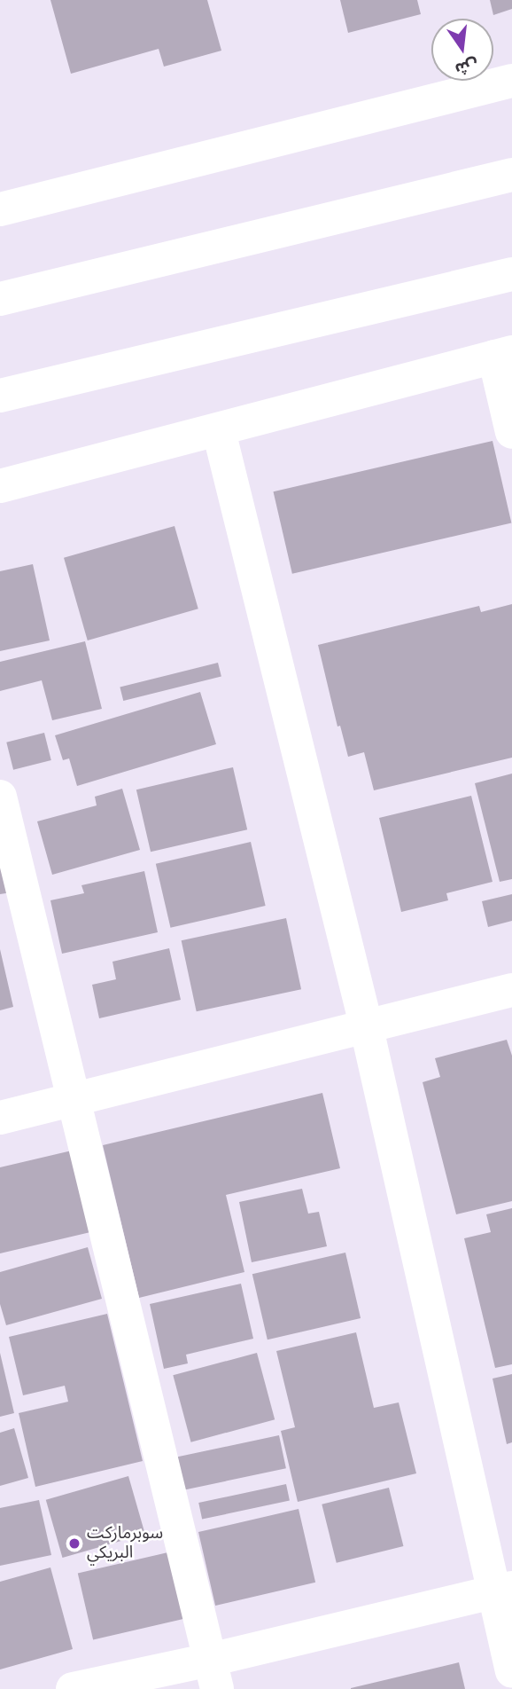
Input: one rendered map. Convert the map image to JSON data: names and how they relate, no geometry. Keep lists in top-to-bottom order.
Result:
{
  "places": ["سوبرماركت البريكي"],
  "north": "bottom"
}
